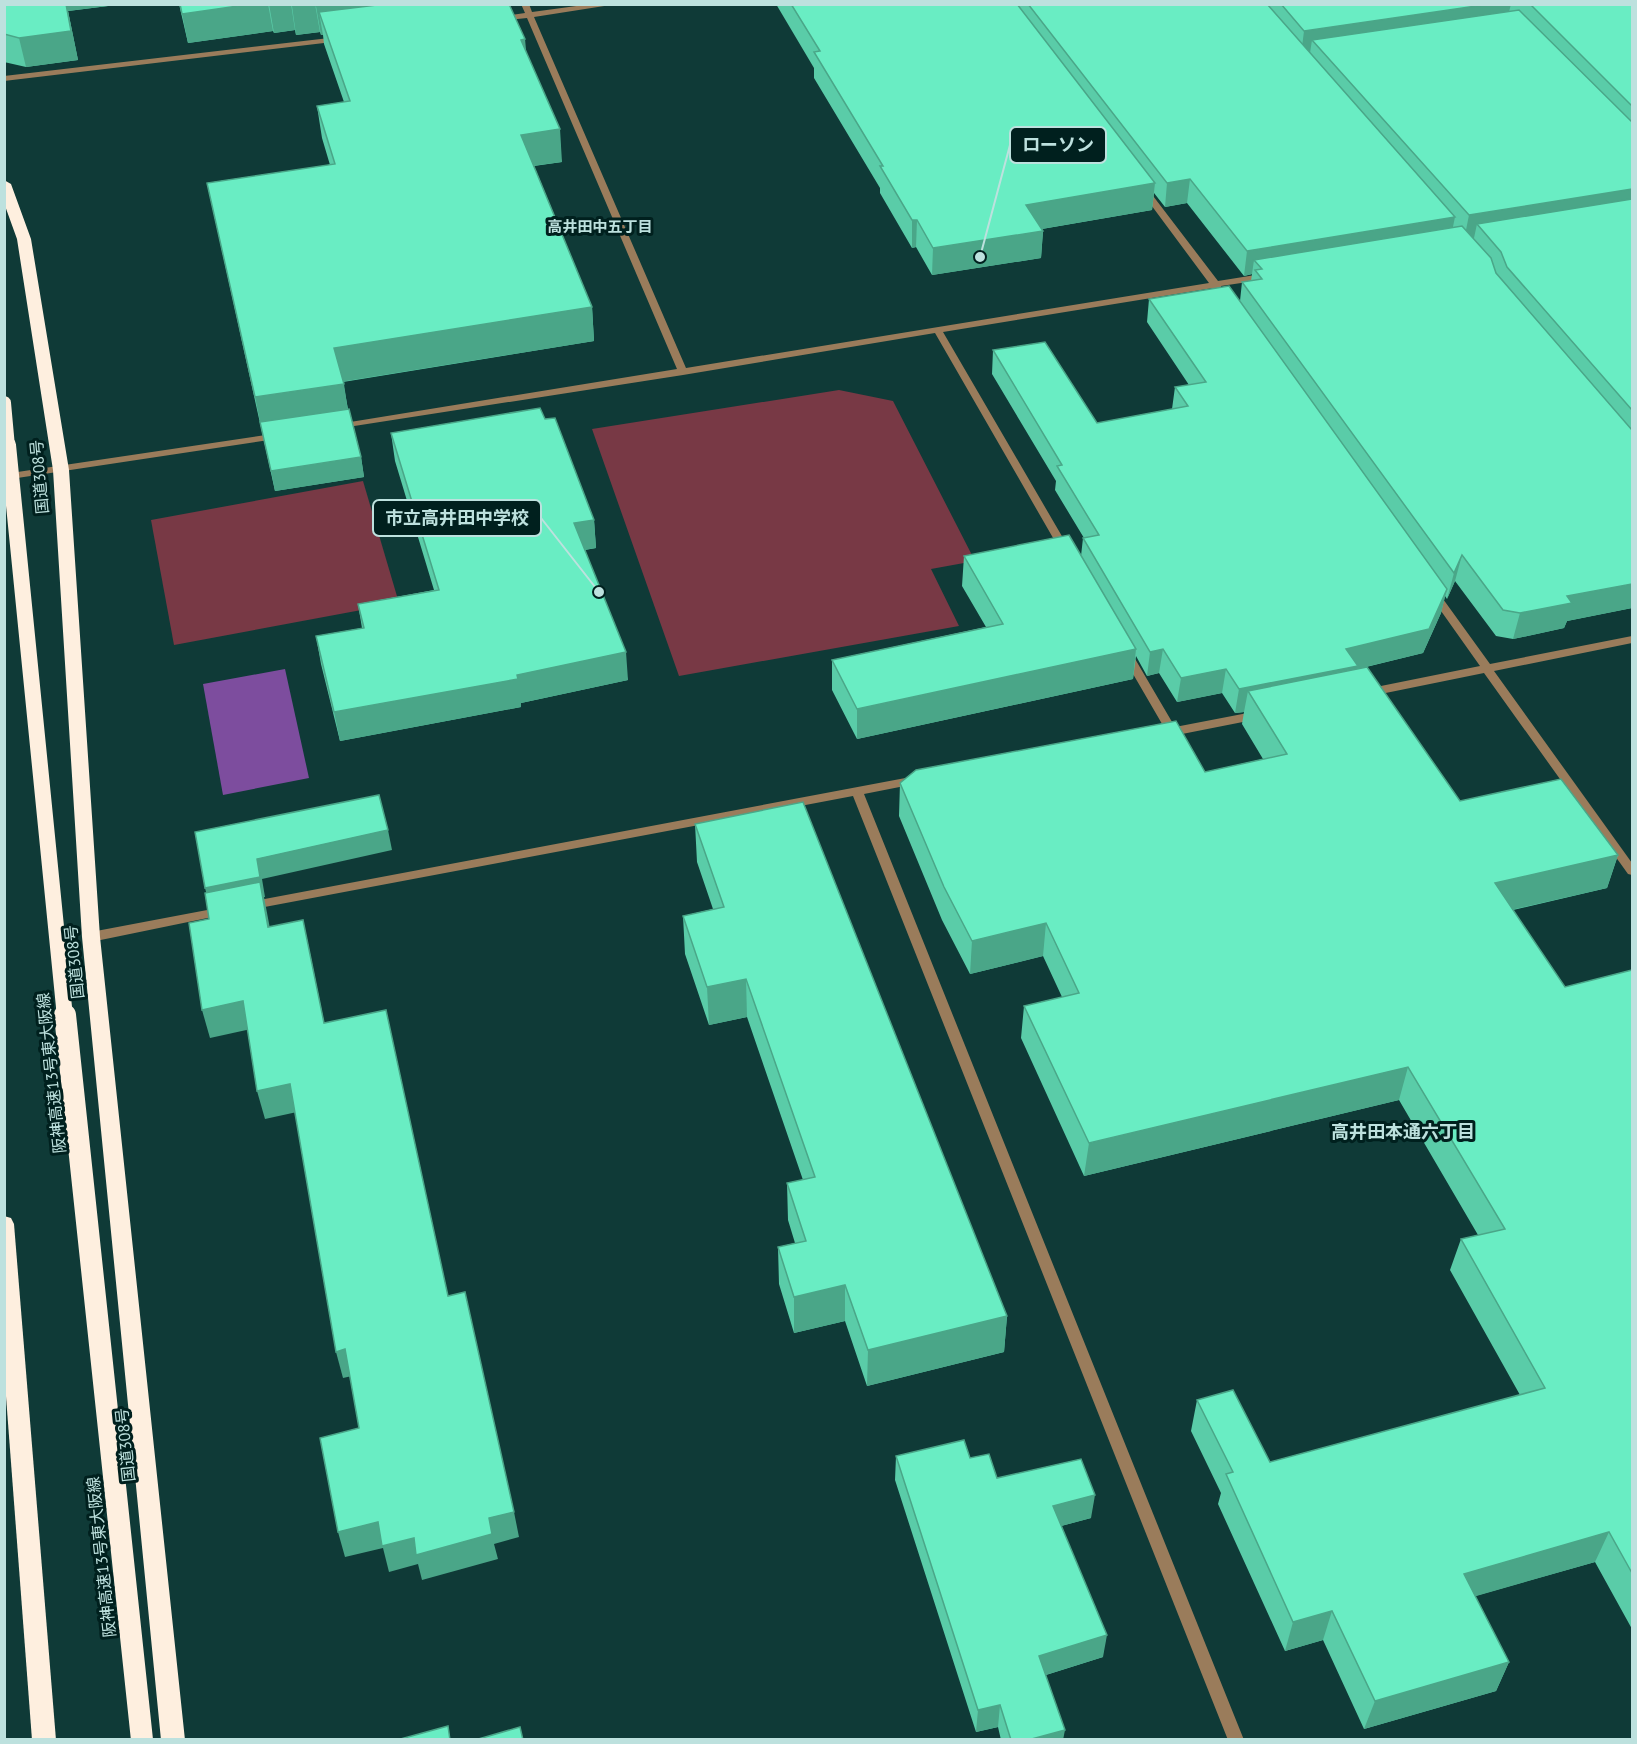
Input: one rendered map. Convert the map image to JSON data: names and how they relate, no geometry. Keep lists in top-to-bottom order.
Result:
{
  "streets": {
    "highway": ["国道308号", "阪神高速13号東大阪線"]
  },
  "districts": ["高井田中五丁目", "高井田本通六丁目"],
  "places": ["ローソン", "市立高井田中学校"]
}
